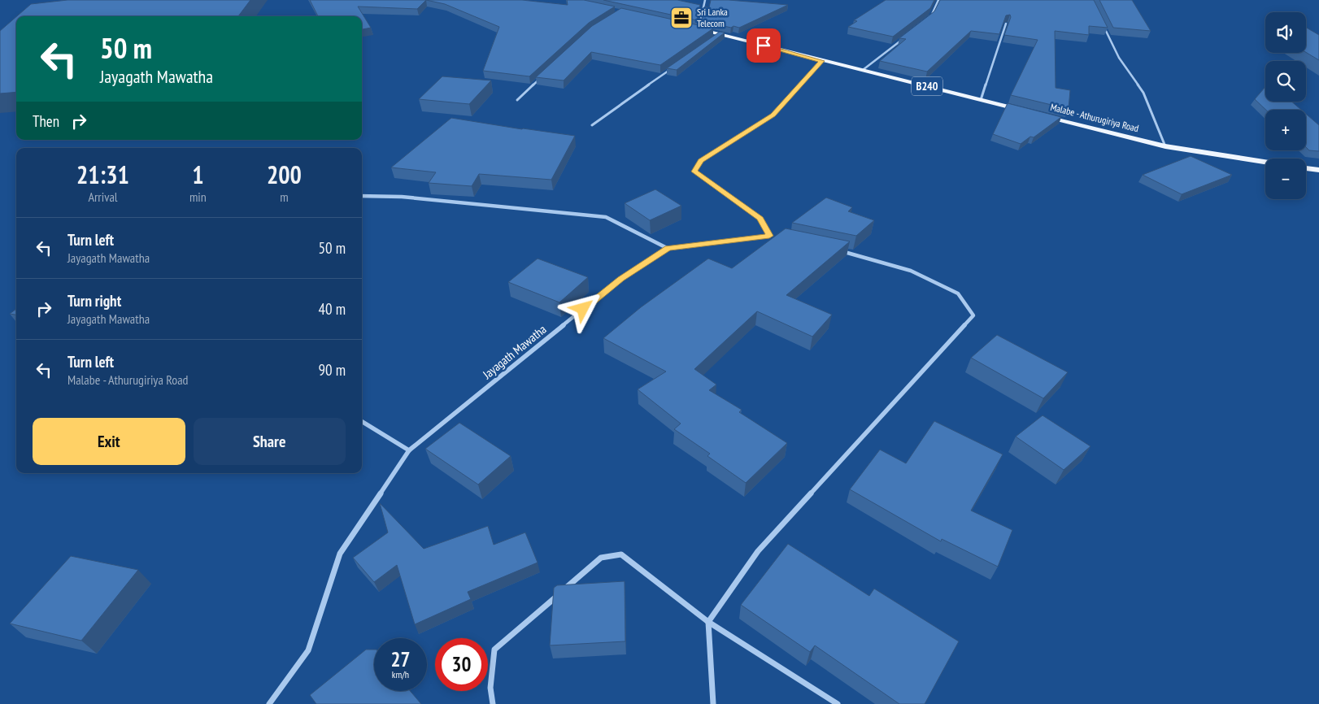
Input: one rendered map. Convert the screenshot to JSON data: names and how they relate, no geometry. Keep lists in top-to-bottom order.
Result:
{
  "streets": {
    "main road": ["B240", "Malabe - Athurugiriya Road"],
    "street": ["Jayagath Mawatha"]
  },
  "places": {
    "office": ["Sri Lanka Telecom"]
  },
  "page": {
    "map_buttons": ["+", "−"],
    "turn": ["50 m", "Jayagath Mawatha"],
    "then": "Then",
    "eta": [
      "21:31",
      "Arrival",
      "1",
      "min",
      "200",
      "m"
    ],
    "list": [
      {
        "name": "Turn left",
        "note": "Jayagath Mawatha",
        "value": "50 m"
      },
      {
        "name": "Turn right",
        "note": "Jayagath Mawatha",
        "value": "40 m"
      },
      {
        "name": "Turn left",
        "note": "Malabe - Athurugiriya Road",
        "value": "90 m"
      }
    ],
    "buttons": ["Exit", "Share"],
    "speed": "27 km/h",
    "limit": "30"
  }
}
